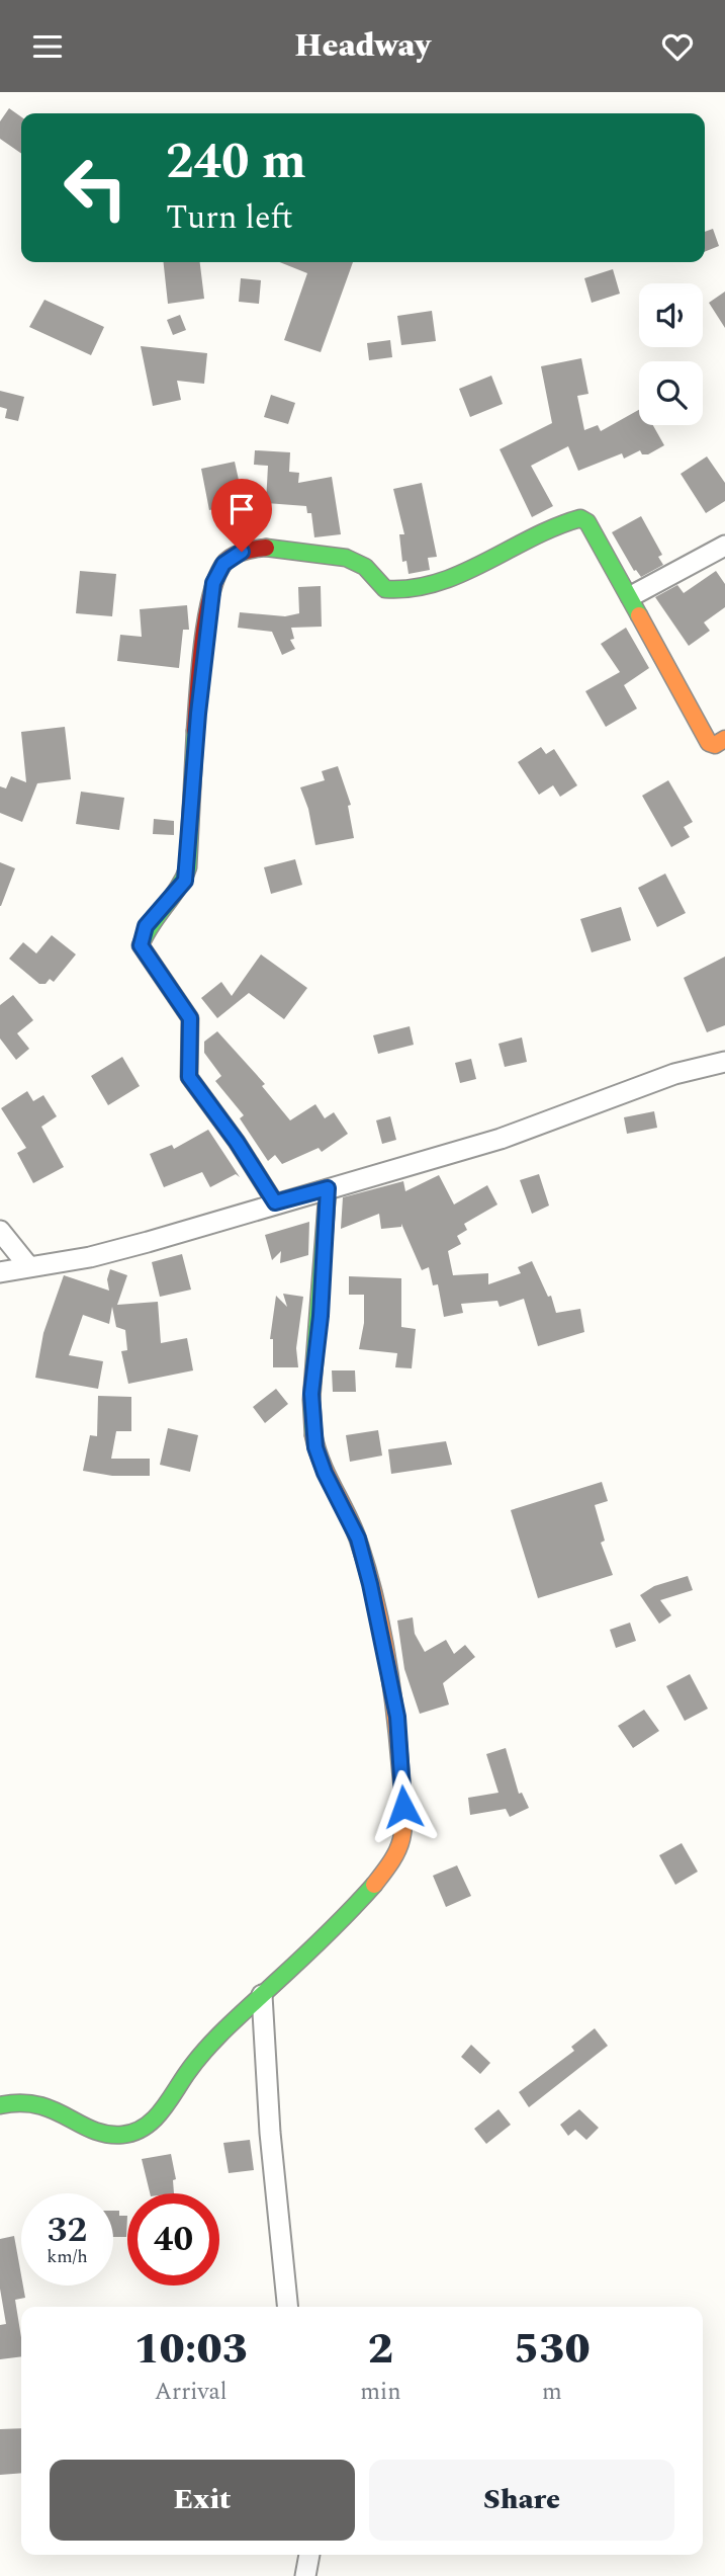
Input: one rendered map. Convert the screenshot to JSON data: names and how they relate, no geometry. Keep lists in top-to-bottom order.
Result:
{
  "page": {
    "header": "Headway",
    "turn": ["240 m", "Turn left"],
    "speed": "32 km/h",
    "limit": "40",
    "eta": [
      "10:03",
      "Arrival",
      "2",
      "min",
      "530",
      "m"
    ],
    "buttons": ["Exit", "Share"]
  }
}
